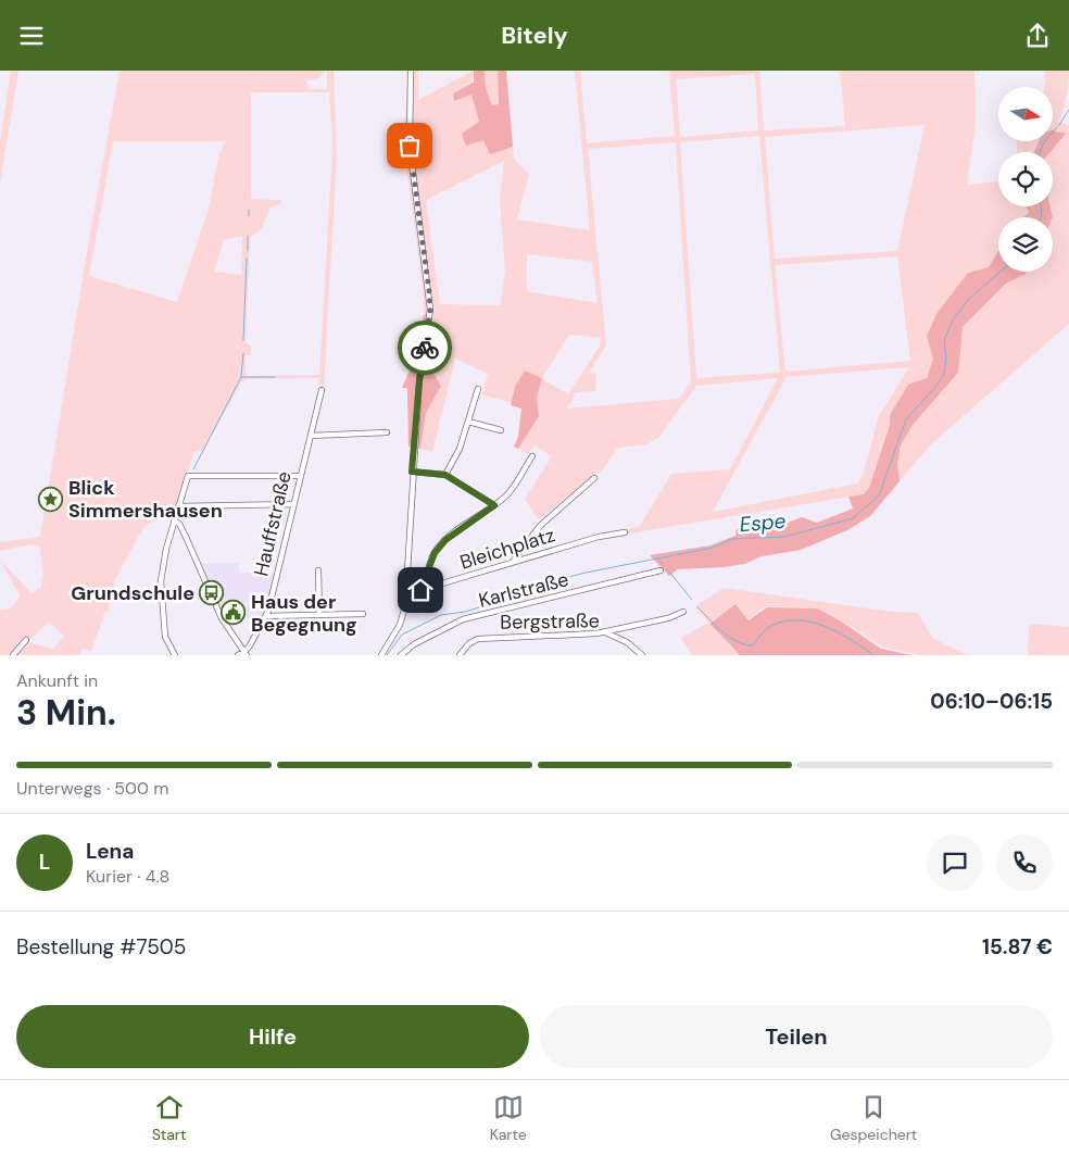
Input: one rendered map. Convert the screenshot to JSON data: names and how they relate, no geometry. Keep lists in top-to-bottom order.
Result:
{
  "streets": {
    "street": [
      "Hauffstraße",
      "Bleichplatz",
      "Karlstraße",
      "Bergstraße"
    ]
  },
  "water": ["Espe"],
  "places": {
    "place": ["Blick Simmershausen"],
    "bus stop": ["Grundschule"],
    "public building": ["Haus der Begegnung"]
  },
  "north": "right",
  "page": {
    "header": "Bitely",
    "heading": ["3 Min.", "Ankunft in", "06:10–06:15"],
    "panel": [
      "Lena",
      "Kurier · 4.8",
      "Bestellung #7505",
      "15.87 €"
    ],
    "bar": "Unterwegs · 500 m",
    "round": "L",
    "buttons": ["Hilfe", "Teilen"],
    "tabs": ["Start", "Karte", "Gespeichert"]
  }
}
